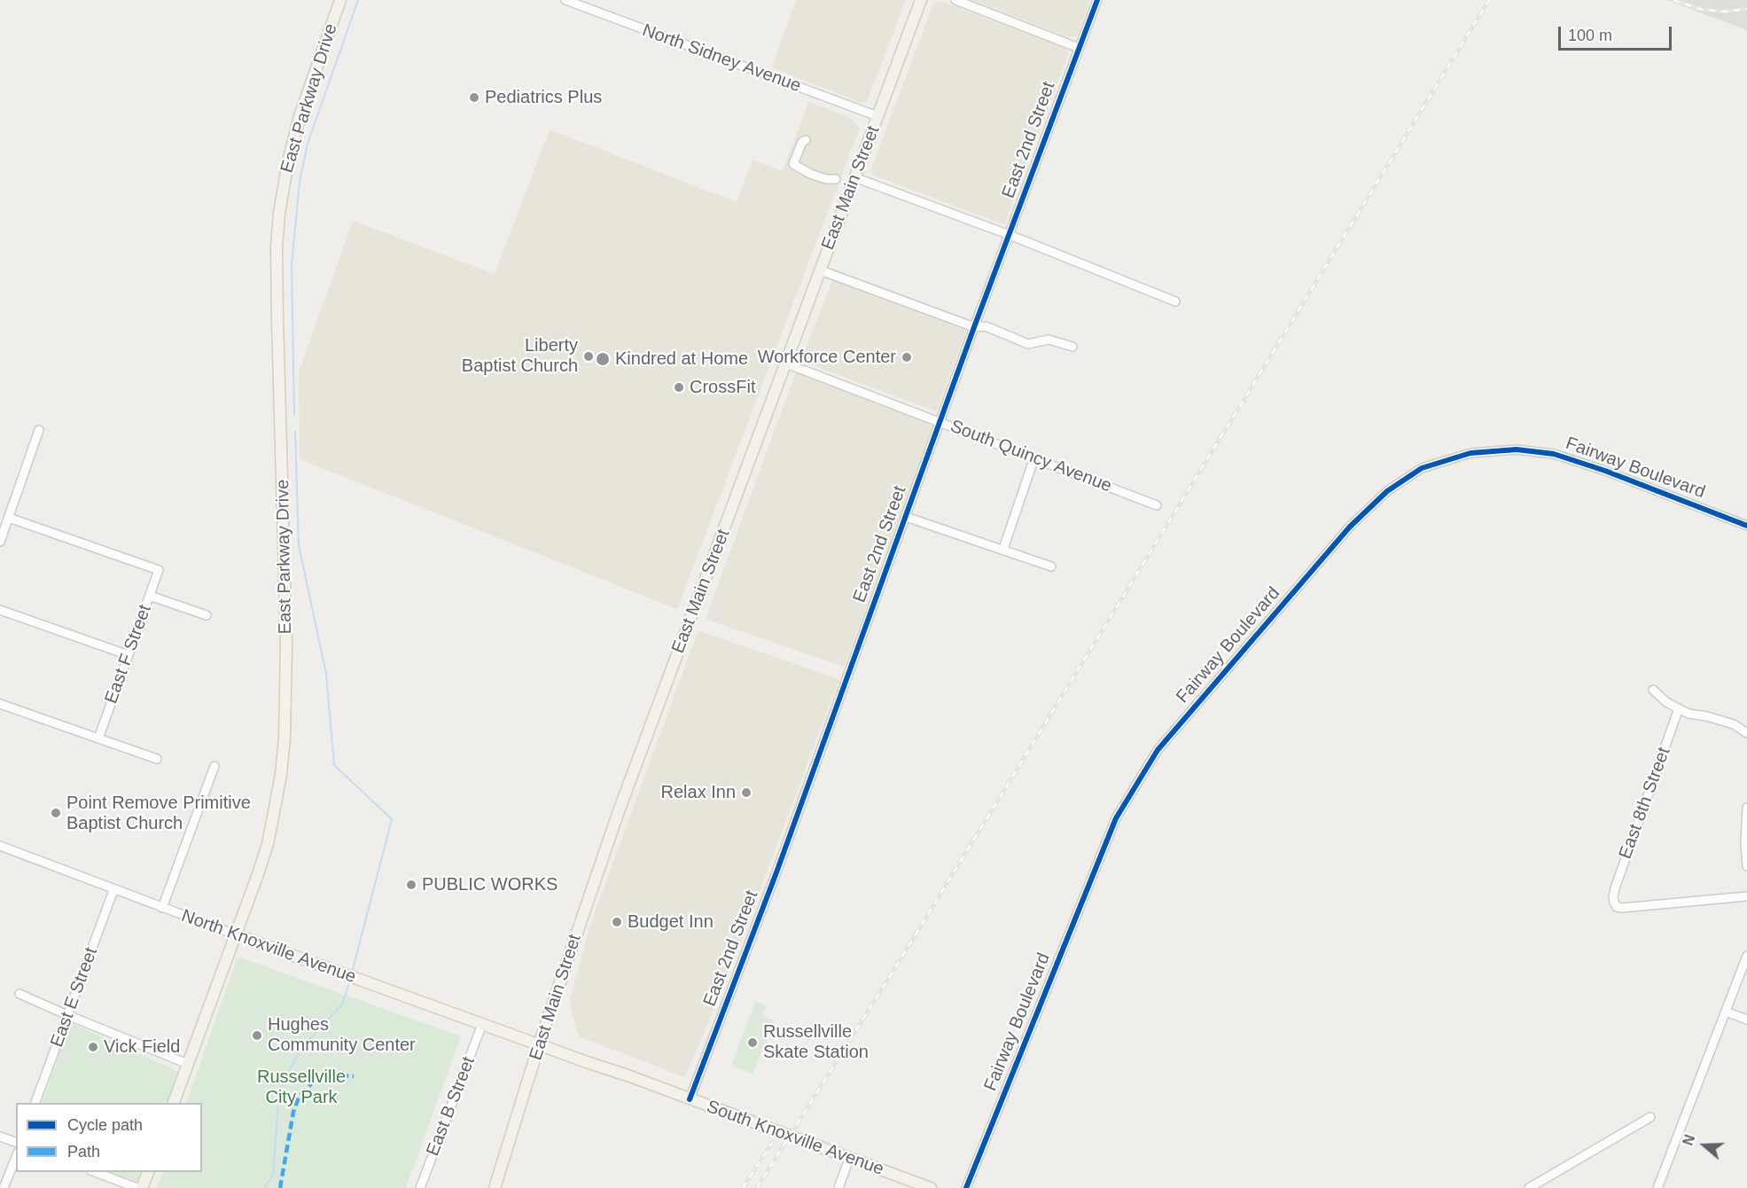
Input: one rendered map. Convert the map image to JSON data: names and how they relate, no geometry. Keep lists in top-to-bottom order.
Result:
{
  "streets": {
    "main road": [
      "East Parkway Drive",
      "East Main Street",
      "North Knoxville Avenue",
      "South Knoxville Avenue"
    ],
    "street": [
      "North Sidney Avenue",
      "East 2nd Street",
      "South Quincy Avenue",
      "Fairway Boulevard",
      "East F Street",
      "East 8th Street",
      "East E Street",
      "East B Street"
    ]
  },
  "crossings": [
    ["North Sidney Avenue", "East Main Street"],
    ["East Parkway Drive", "North Knoxville Avenue"],
    ["East 2nd Street", "South Quincy Avenue"],
    ["East 2nd Street", "South Knoxville Avenue"],
    ["East Main Street", "South Quincy Avenue"],
    ["East Main Street", "North Knoxville Avenue"],
    ["East Main Street", "South Knoxville Avenue"],
    ["North Knoxville Avenue", "East E Street"],
    ["North Knoxville Avenue", "East B Street"],
    ["North Knoxville Avenue", "South Knoxville Avenue"]
  ],
  "parks": ["Russellville City Park"],
  "places": [
    "Pediatrics Plus",
    "Liberty Baptist Church",
    "Workforce Center",
    "Kindred at Home",
    "CrossFit",
    "Relax Inn",
    "Point Remove Primitive Baptist Church",
    "PUBLIC WORKS",
    "Budget Inn",
    "Hughes Community Center",
    "Russellville Skate Station",
    "Vick Field"
  ],
  "legend": ["Cycle path", "Path"],
  "scale_bar": "100 m",
  "north": "left"
}
